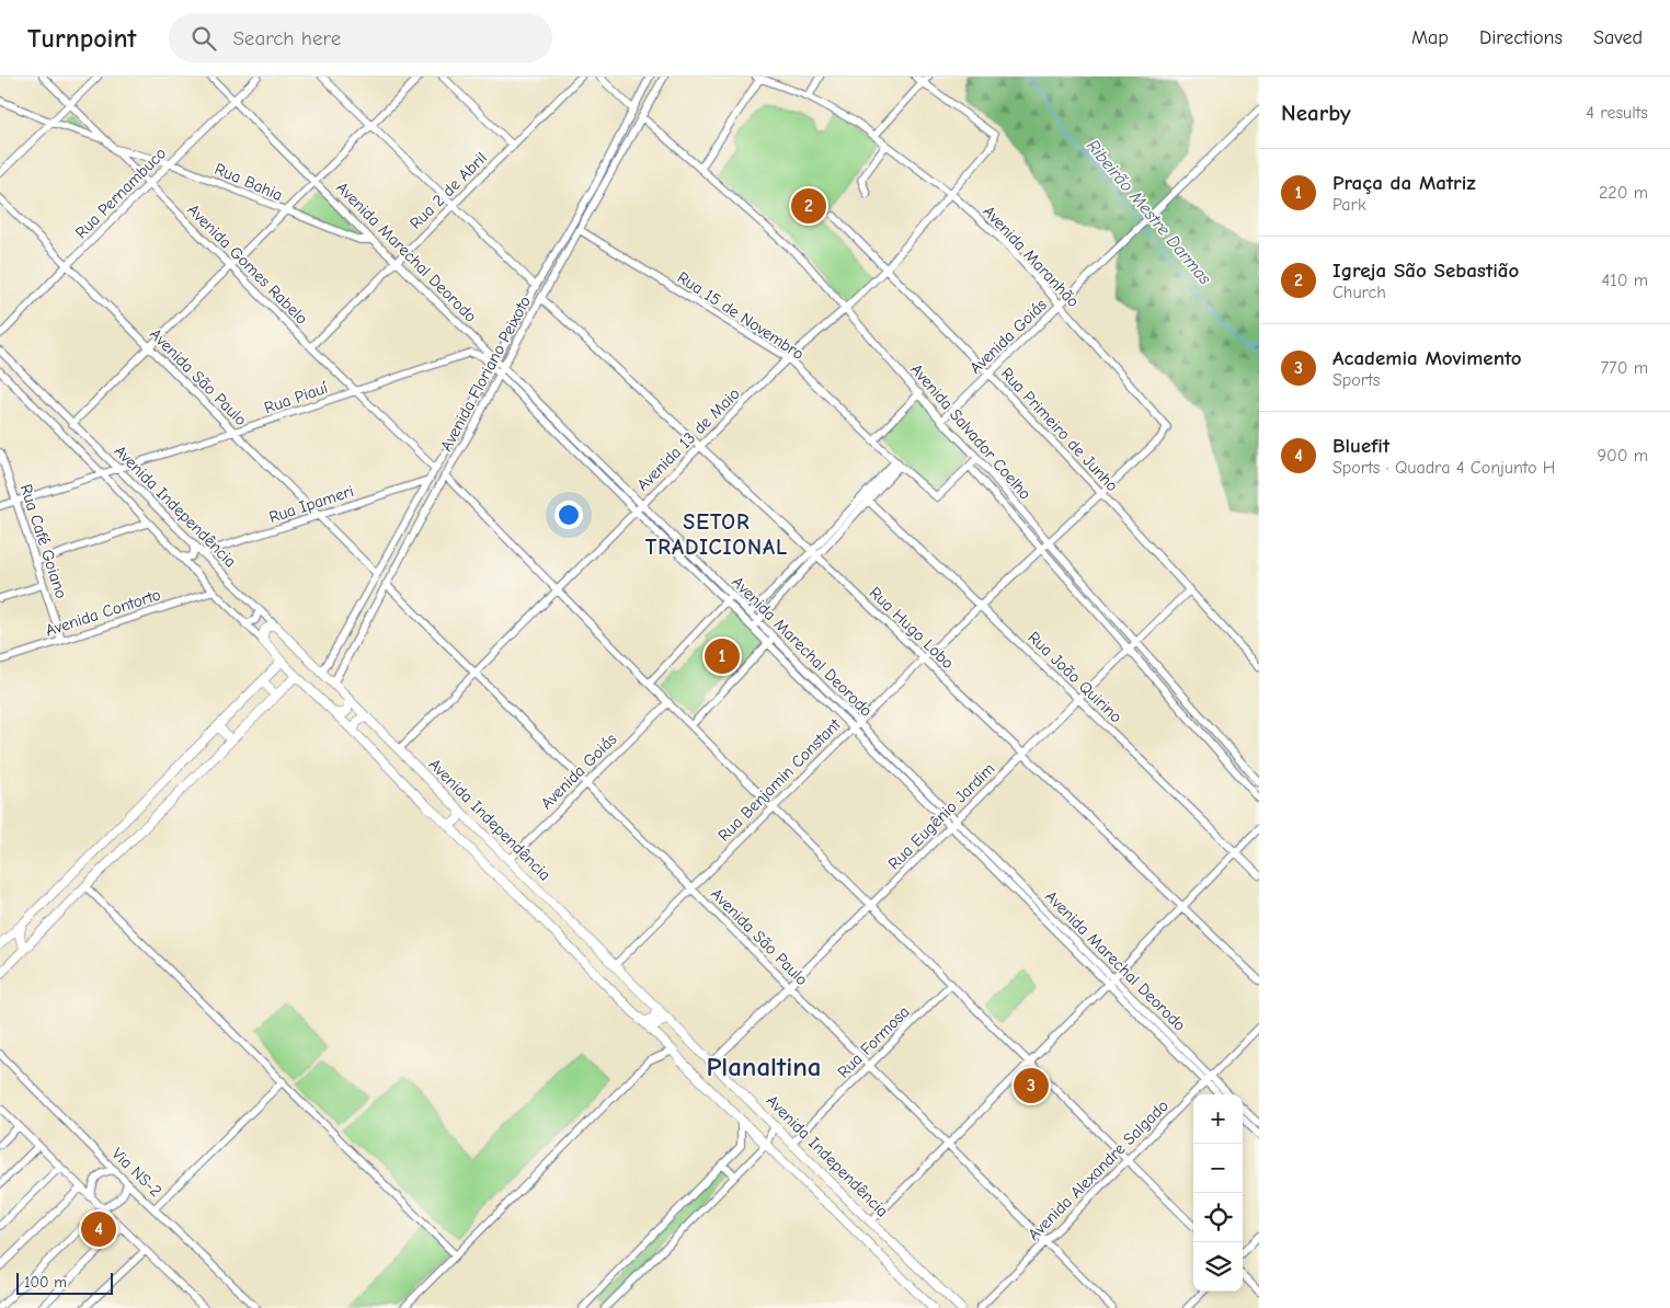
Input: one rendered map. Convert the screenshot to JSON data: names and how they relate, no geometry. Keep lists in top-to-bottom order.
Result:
{
  "streets": {
    "main road": ["Avenida Independência"],
    "street": [
      "Rua Bahia",
      "Rua 2 de Abril",
      "Rua Pernambuco",
      "Avenida Marechal Deorodo",
      "Avenida Maranhão",
      "Avenida Gomes Rabelo",
      "Rua 15 de Novembro",
      "Avenida Goiás",
      "Avenida Floriano Peixoto",
      "Avenida São Paulo",
      "Rua Piauí",
      "Rua Primeiro de Junho",
      "Avenida Salvador Coelho",
      "Avenida 13 de Maio",
      "Rua Ipameri",
      "Rua Café Goiano",
      "Avenida Contorto",
      "Rua Hugo Lobo",
      "Rua João Quirino",
      "Rua Benjamin Constant",
      "Rua Eugênio Jardim",
      "Rua Formosa",
      "Avenida Alexandre Salgado",
      "Via NS-2"
    ]
  },
  "crossings": [
    ["Rua Bahia", "Rua Pernambuco"],
    ["Rua Bahia", "Avenida Marechal Deorodo"],
    ["Rua Bahia", "Avenida Gomes Rabelo"],
    ["Rua 2 de Abril", "Avenida Marechal Deorodo"],
    ["Rua 2 de Abril", "Avenida Gomes Rabelo"],
    ["Rua Pernambuco", "Avenida Marechal Deorodo"],
    ["Rua Pernambuco", "Avenida Gomes Rabelo"],
    ["Rua Pernambuco", "Avenida São Paulo"],
    ["Avenida Marechal Deorodo", "Avenida Floriano Peixoto"],
    ["Avenida Marechal Deorodo", "Rua Piauí"],
    ["Avenida Marechal Deorodo", "Avenida 13 de Maio"],
    ["Avenida Marechal Deorodo", "Rua Benjamin Constant"],
    ["Avenida Marechal Deorodo", "Rua Eugênio Jardim"],
    ["Avenida Marechal Deorodo", "Avenida Alexandre Salgado"],
    ["Avenida Maranhão", "Avenida Goiás"],
    ["Avenida Maranhão", "Avenida 13 de Maio"],
    ["Avenida Maranhão", "Rua Benjamin Constant"],
    ["Avenida Gomes Rabelo", "Avenida Floriano Peixoto"],
    ["Avenida Gomes Rabelo", "Rua Piauí"],
    ["Rua 15 de Novembro", "Avenida Floriano Peixoto"],
    ["Rua 15 de Novembro", "Avenida Salvador Coelho"],
    ["Rua 15 de Novembro", "Avenida 13 de Maio"],
    ["Avenida Goiás", "Avenida São Paulo"],
    ["Avenida Goiás", "Rua Primeiro de Junho"],
    ["Avenida Goiás", "Avenida Salvador Coelho"],
    ["Avenida Goiás", "Avenida Independência"],
    ["Avenida Floriano Peixoto", "Avenida São Paulo"],
    ["Avenida Floriano Peixoto", "Avenida Salvador Coelho"],
    ["Avenida Floriano Peixoto", "Rua Ipameri"],
    ["Avenida Floriano Peixoto", "Avenida Independência"],
    ["Avenida Floriano Peixoto", "Rua Hugo Lobo"],
    ["Avenida São Paulo", "Rua Piauí"],
    ["Avenida São Paulo", "Avenida 13 de Maio"],
    ["Avenida São Paulo", "Rua Ipameri"],
    ["Avenida São Paulo", "Rua Benjamin Constant"],
    ["Avenida São Paulo", "Rua Eugênio Jardim"],
    ["Avenida São Paulo", "Rua Formosa"],
    ["Avenida São Paulo", "Avenida Alexandre Salgado"],
    ["Rua Piauí", "Avenida Independência"],
    ["Rua Primeiro de Junho", "Avenida 13 de Maio"],
    ["Rua Primeiro de Junho", "Rua Benjamin Constant"],
    ["Rua Primeiro de Junho", "Rua Eugênio Jardim"],
    ["Avenida Salvador Coelho", "Avenida 13 de Maio"],
    ["Avenida Salvador Coelho", "Rua Benjamin Constant"],
    ["Avenida Salvador Coelho", "Rua Eugênio Jardim"],
    ["Avenida 13 de Maio", "Avenida Independência"],
    ["Avenida 13 de Maio", "Rua Hugo Lobo"],
    ["Rua Ipameri", "Avenida Independência"],
    ["Avenida Independência", "Avenida Contorto"],
    ["Avenida Independência", "Rua Benjamin Constant"],
    ["Avenida Independência", "Rua Eugênio Jardim"],
    ["Avenida Independência", "Rua Formosa"],
    ["Rua Café Goiano", "Avenida Contorto"],
    ["Rua Hugo Lobo", "Rua Benjamin Constant"],
    ["Rua Hugo Lobo", "Rua Eugênio Jardim"],
    ["Rua João Quirino", "Rua Benjamin Constant"],
    ["Rua João Quirino", "Rua Eugênio Jardim"]
  ],
  "districts": ["SETOR TRADICIONAL", "Planaltina"],
  "water": ["Ribeirão Mestre Darmas"],
  "scale_bar": "100 m",
  "page": {
    "header": "Turnpoint",
    "search": "Search here",
    "nav": ["Map", "Directions", "Saved"],
    "heading": ["Nearby", "4 results"],
    "list": [
      {
        "mark": "1",
        "name": "Praça da Matriz",
        "note": "Park",
        "value": "220 m"
      },
      {
        "mark": "2",
        "name": "Igreja São Sebastião",
        "note": "Church",
        "value": "410 m"
      },
      {
        "mark": "3",
        "name": "Academia Movimento",
        "note": "Sports",
        "value": "770 m"
      },
      {
        "mark": "4",
        "name": "Bluefit",
        "note": "Sports · Quadra 4 Conjunto H",
        "value": "900 m"
      }
    ],
    "pins": [
      "2",
      "1",
      "3",
      "4"
    ],
    "map_buttons": ["+", "−"],
    "scale": "100 m"
  }
}
